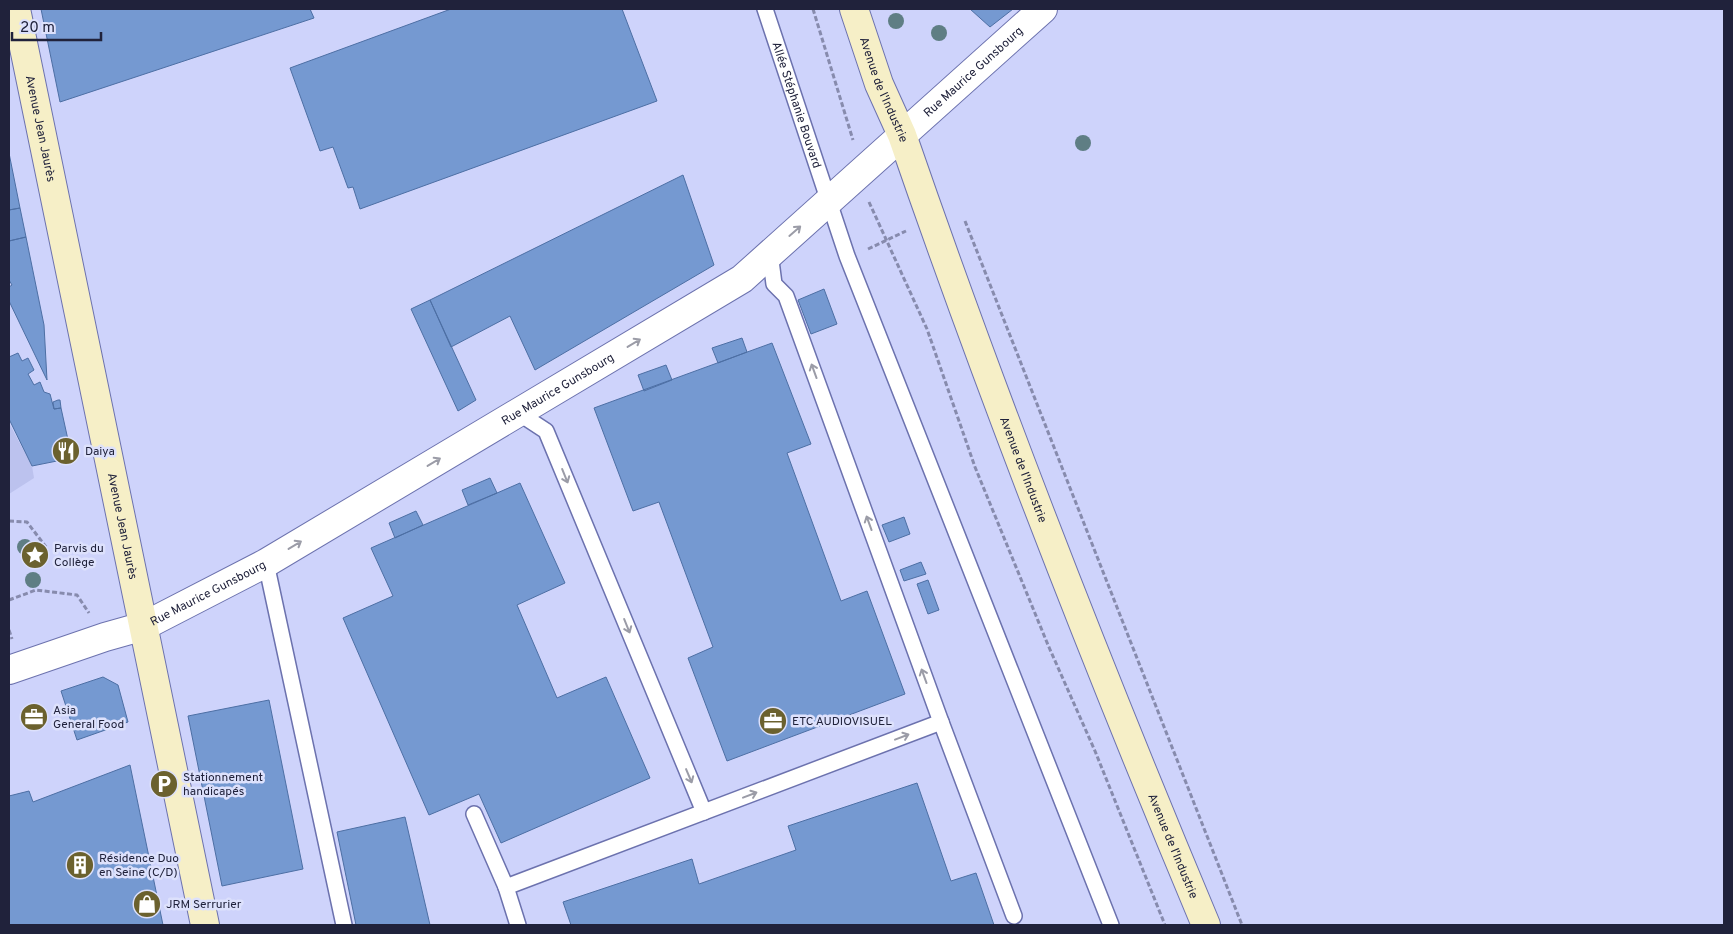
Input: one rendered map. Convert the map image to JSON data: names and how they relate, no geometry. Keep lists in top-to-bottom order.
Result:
{
  "streets": {
    "main road": ["Avenue de l'Industrie", "Avenue Jean Jaurès"],
    "street": ["Rue Maurice Gunsbourg"],
    "lane": ["Allée Stéphanie Bouvard"]
  },
  "crossings": [
    ["Rue Maurice Gunsbourg", "Avenue de l'Industrie"],
    ["Rue Maurice Gunsbourg", "Allée Stéphanie Bouvard"],
    ["Rue Maurice Gunsbourg", "Avenue Jean Jaurès"]
  ],
  "one_way": ["Rue Maurice Gunsbourg"],
  "places": {
    "restaurant": ["Daiya"],
    "place": ["Parvis du Collège"],
    "office": ["Asia General Food", "ETC AUDIOVISUEL"],
    "parking": ["Stationnement handicapés"],
    "building": ["Résidence Duo en Seine (C/D)"],
    "shop": ["JRM Serrurier"]
  },
  "scale_bar": "20 m"
}
